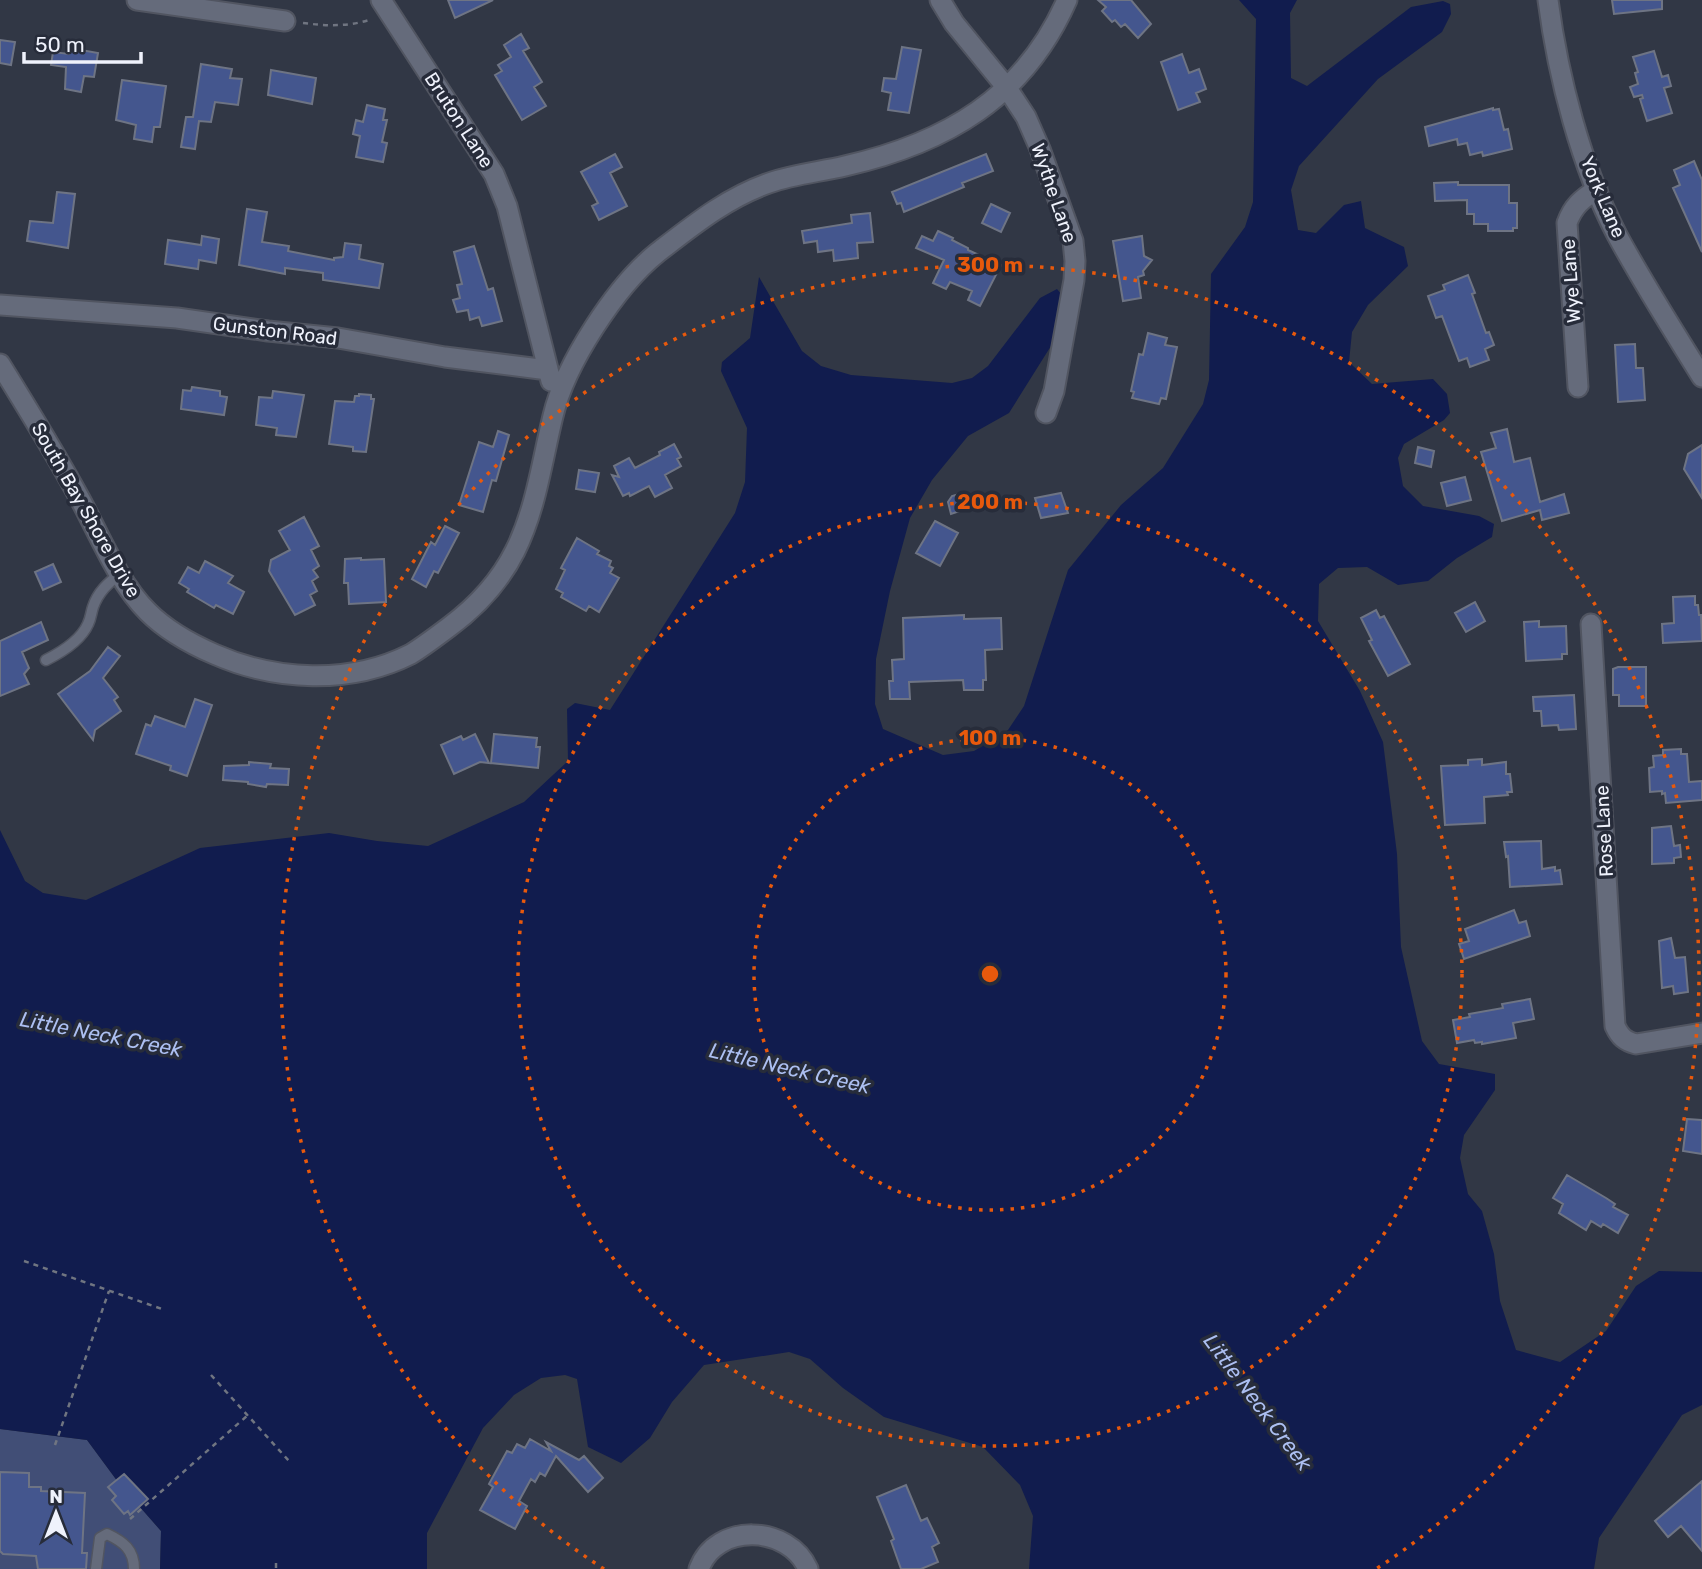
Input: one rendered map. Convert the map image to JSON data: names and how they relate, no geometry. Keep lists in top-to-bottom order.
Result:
{
  "streets": {
    "street": [
      "Bruton Lane",
      "Wythe Lane",
      "York Lane",
      "Wye Lane",
      "Gunston Road",
      "South Bay Shore Drive",
      "Rose Lane"
    ]
  },
  "crossings": [
    ["Bruton Lane", "Gunston Road"],
    ["Bruton Lane", "South Bay Shore Drive"],
    ["Wythe Lane", "South Bay Shore Drive"],
    ["York Lane", "Wye Lane"]
  ],
  "water": ["Little Neck Creek"],
  "scale_bar": "50 m",
  "north": "top",
  "rings": ["300 m", "200 m", "100 m"]
}
